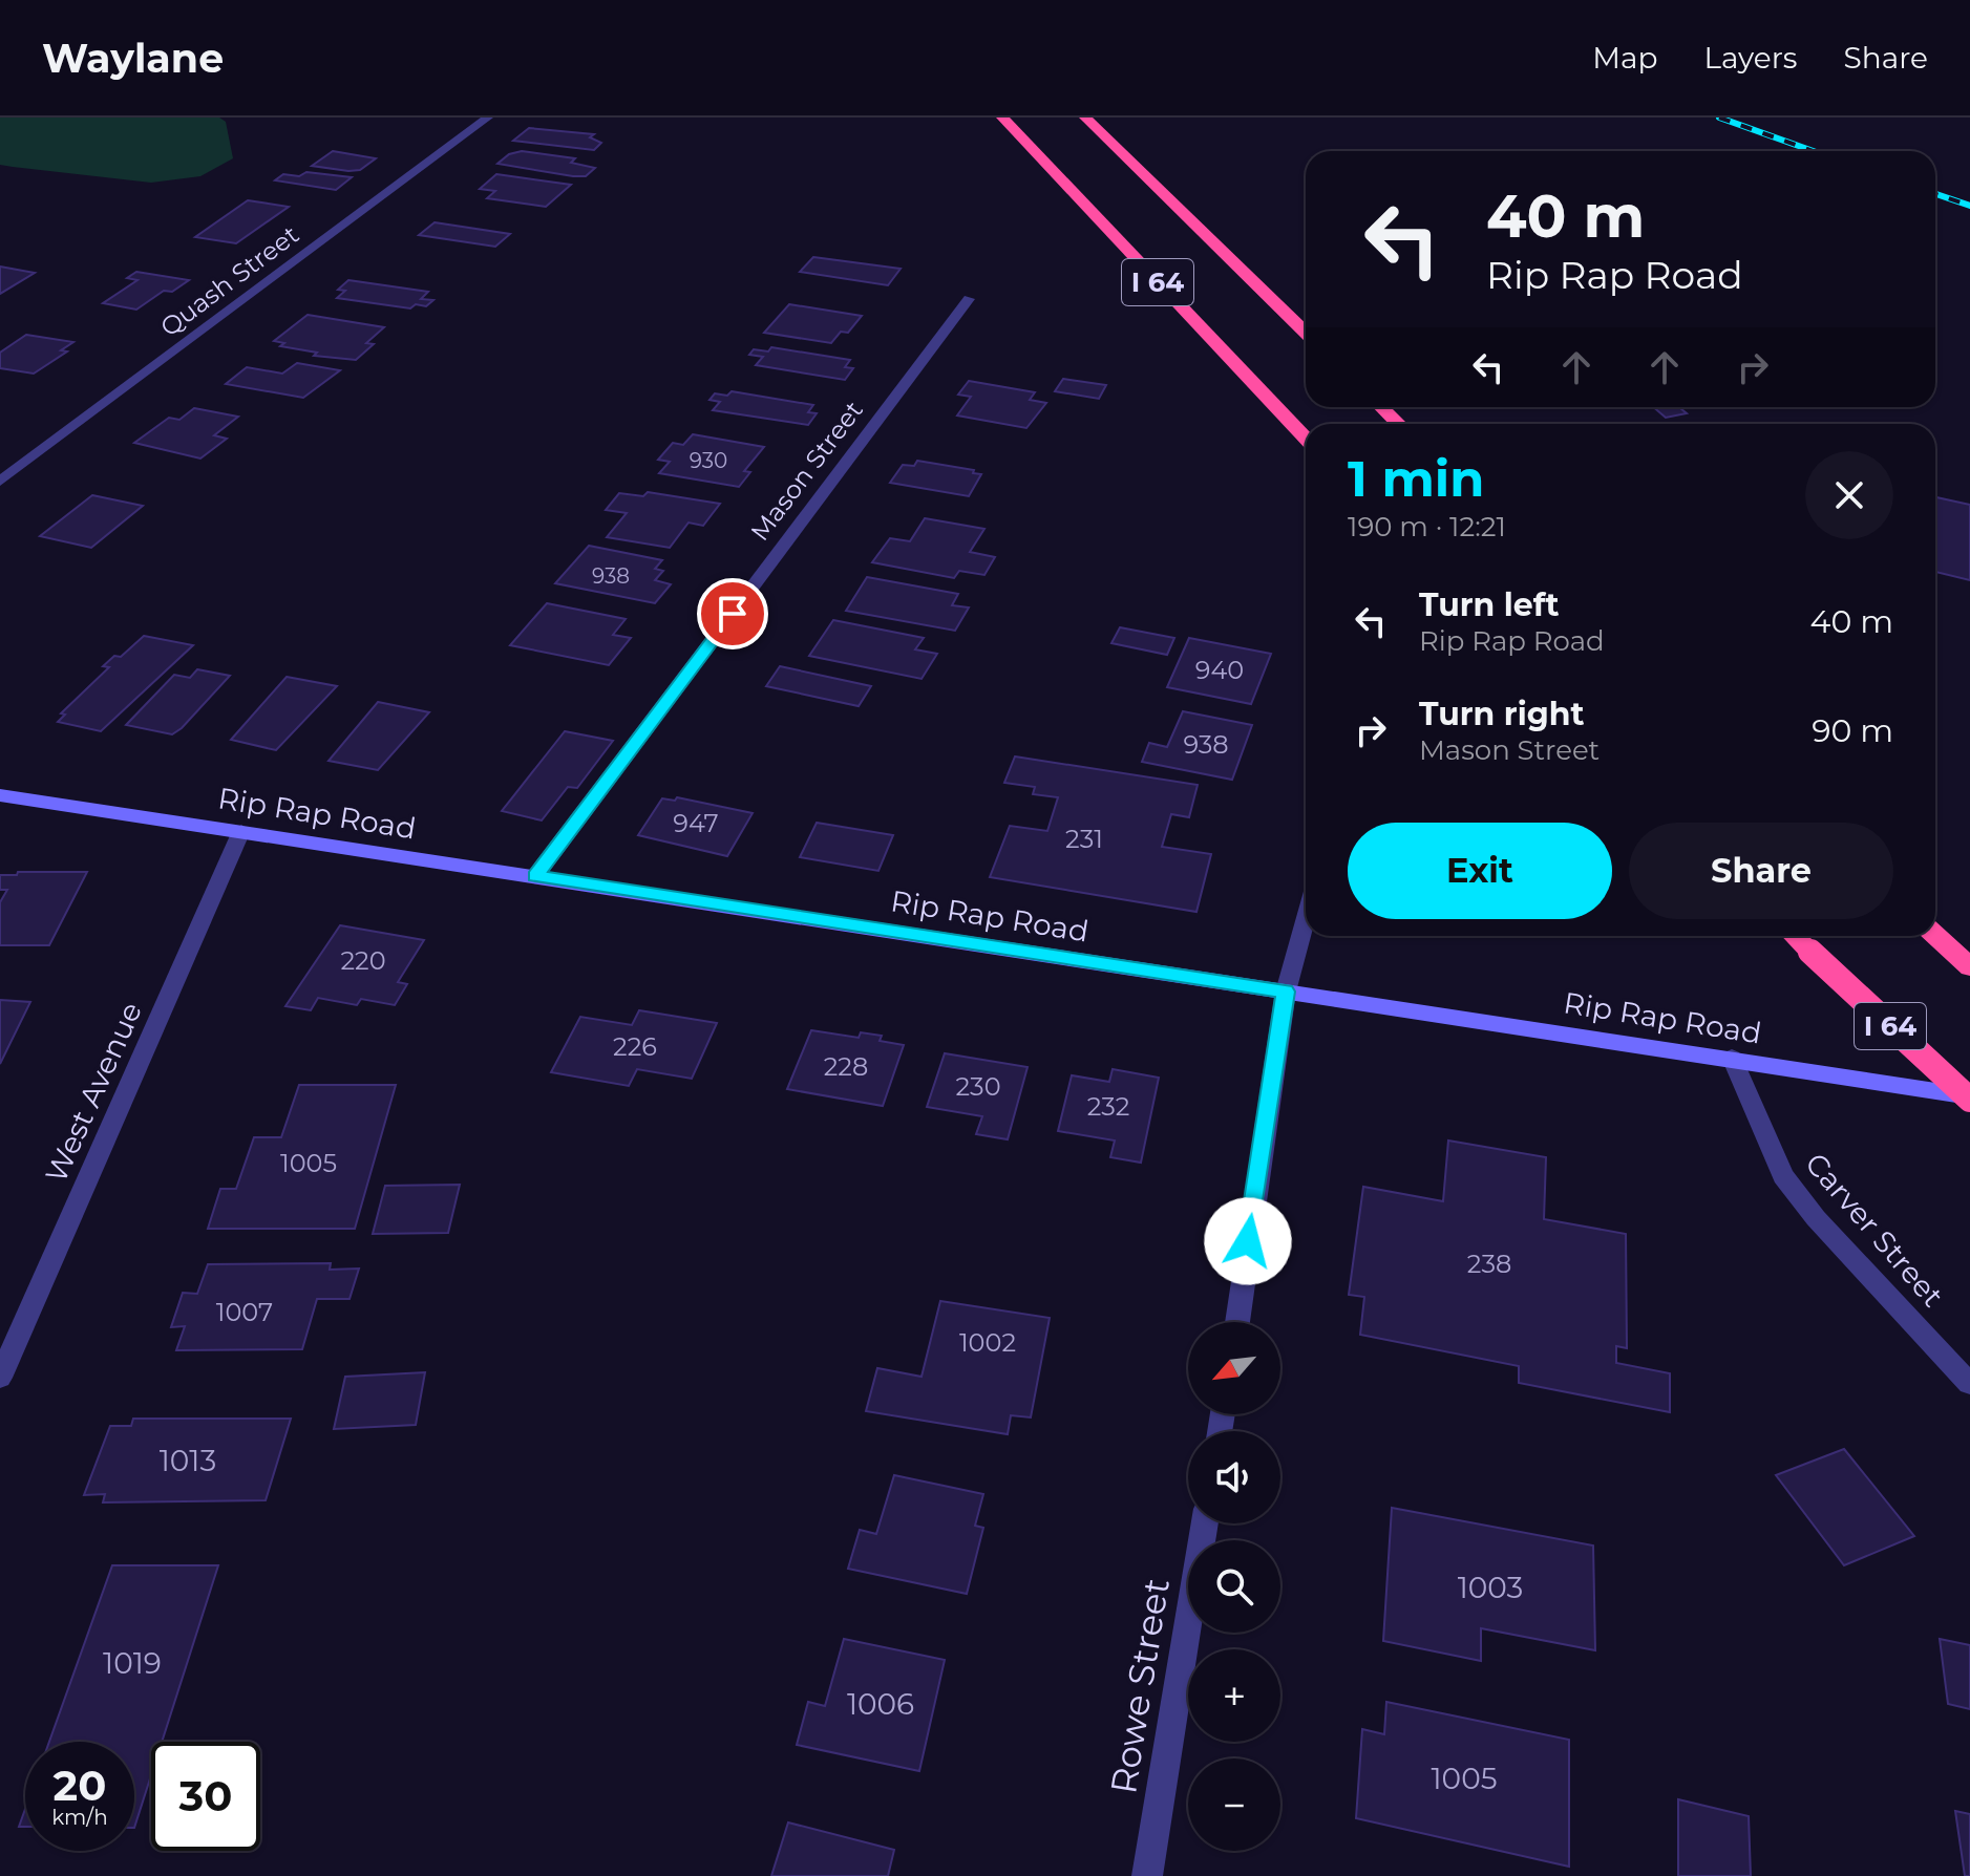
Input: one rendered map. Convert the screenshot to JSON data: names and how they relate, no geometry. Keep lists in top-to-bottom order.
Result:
{
  "streets": {
    "highway": ["I 64"],
    "main road": ["Rip Rap Road"],
    "street": [
      "Quash Street",
      "Mason Street",
      "West Avenue",
      "Carver Street",
      "Rowe Street"
    ]
  },
  "crossings": [
    ["I 64", "Rip Rap Road"],
    ["Mason Street", "Rip Rap Road"],
    ["Rip Rap Road", "West Avenue"],
    ["Rip Rap Road", "Carver Street"]
  ],
  "house_numbers": [
    "930",
    "938",
    "940",
    "938",
    "947",
    "231",
    "220",
    "226",
    "228",
    "230",
    "232",
    "1005",
    "238",
    "1007",
    "1002",
    "1013",
    "1003",
    "1019",
    "1006",
    "1005"
  ],
  "north": "bottom left",
  "page": {
    "header": "Waylane",
    "nav": ["Map", "Layers", "Share"],
    "turn": ["40 m", "Rip Rap Road"],
    "heading": ["1 min", "190 m · 12:21"],
    "list": [
      {
        "name": "Turn left",
        "note": "Rip Rap Road",
        "value": "40 m"
      },
      {
        "name": "Turn right",
        "note": "Mason Street",
        "value": "90 m"
      }
    ],
    "buttons": ["Exit", "Share"],
    "map_buttons": ["+", "−"],
    "speed": "20 km/h",
    "limit": "30"
  }
}
